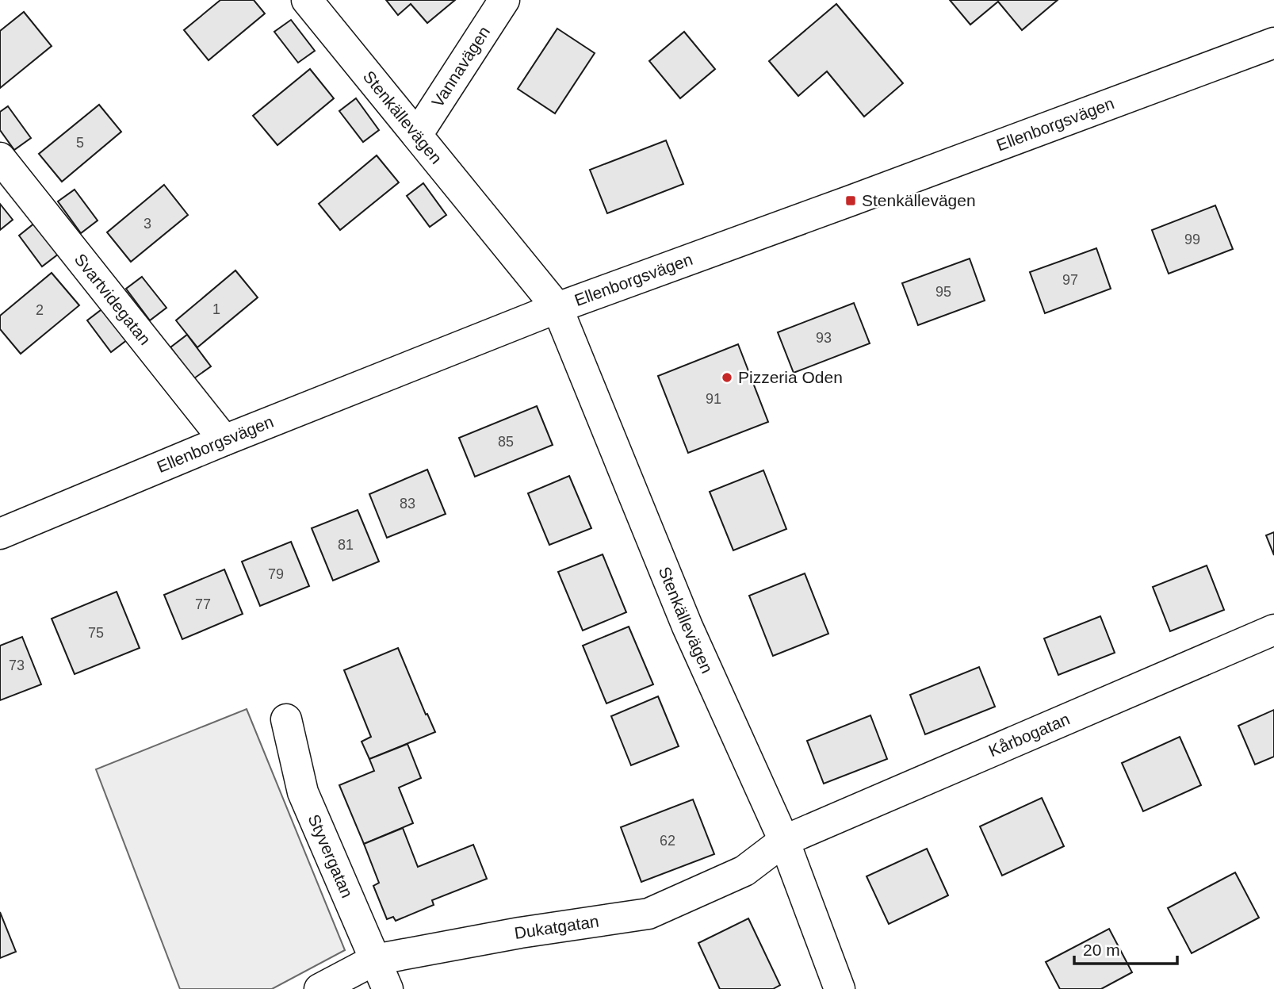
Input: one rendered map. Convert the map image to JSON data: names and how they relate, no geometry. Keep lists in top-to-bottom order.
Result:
{
  "streets": {
    "street": [
      "Vannavägen",
      "Stenkällevägen",
      "Ellenborgsvägen",
      "Svartvidegatan",
      "Kårbogatan",
      "Styvergatan",
      "Dukatgatan"
    ]
  },
  "crossings": [
    ["Vannavägen", "Stenkällevägen"],
    ["Stenkällevägen", "Ellenborgsvägen"],
    ["Stenkällevägen", "Kårbogatan"],
    ["Stenkällevägen", "Dukatgatan"],
    ["Ellenborgsvägen", "Svartvidegatan"],
    ["Kårbogatan", "Dukatgatan"],
    ["Styvergatan", "Dukatgatan"]
  ],
  "places": {
    "transit": ["Stenkällevägen"],
    "other": ["Pizzeria Oden"]
  },
  "house_numbers": [
    "5",
    "3",
    "99",
    "97",
    "95",
    "1",
    "2",
    "93",
    "91",
    "85",
    "83",
    "81",
    "79",
    "77",
    "75",
    "73",
    "62"
  ],
  "scale_bar": "20 m"
}
